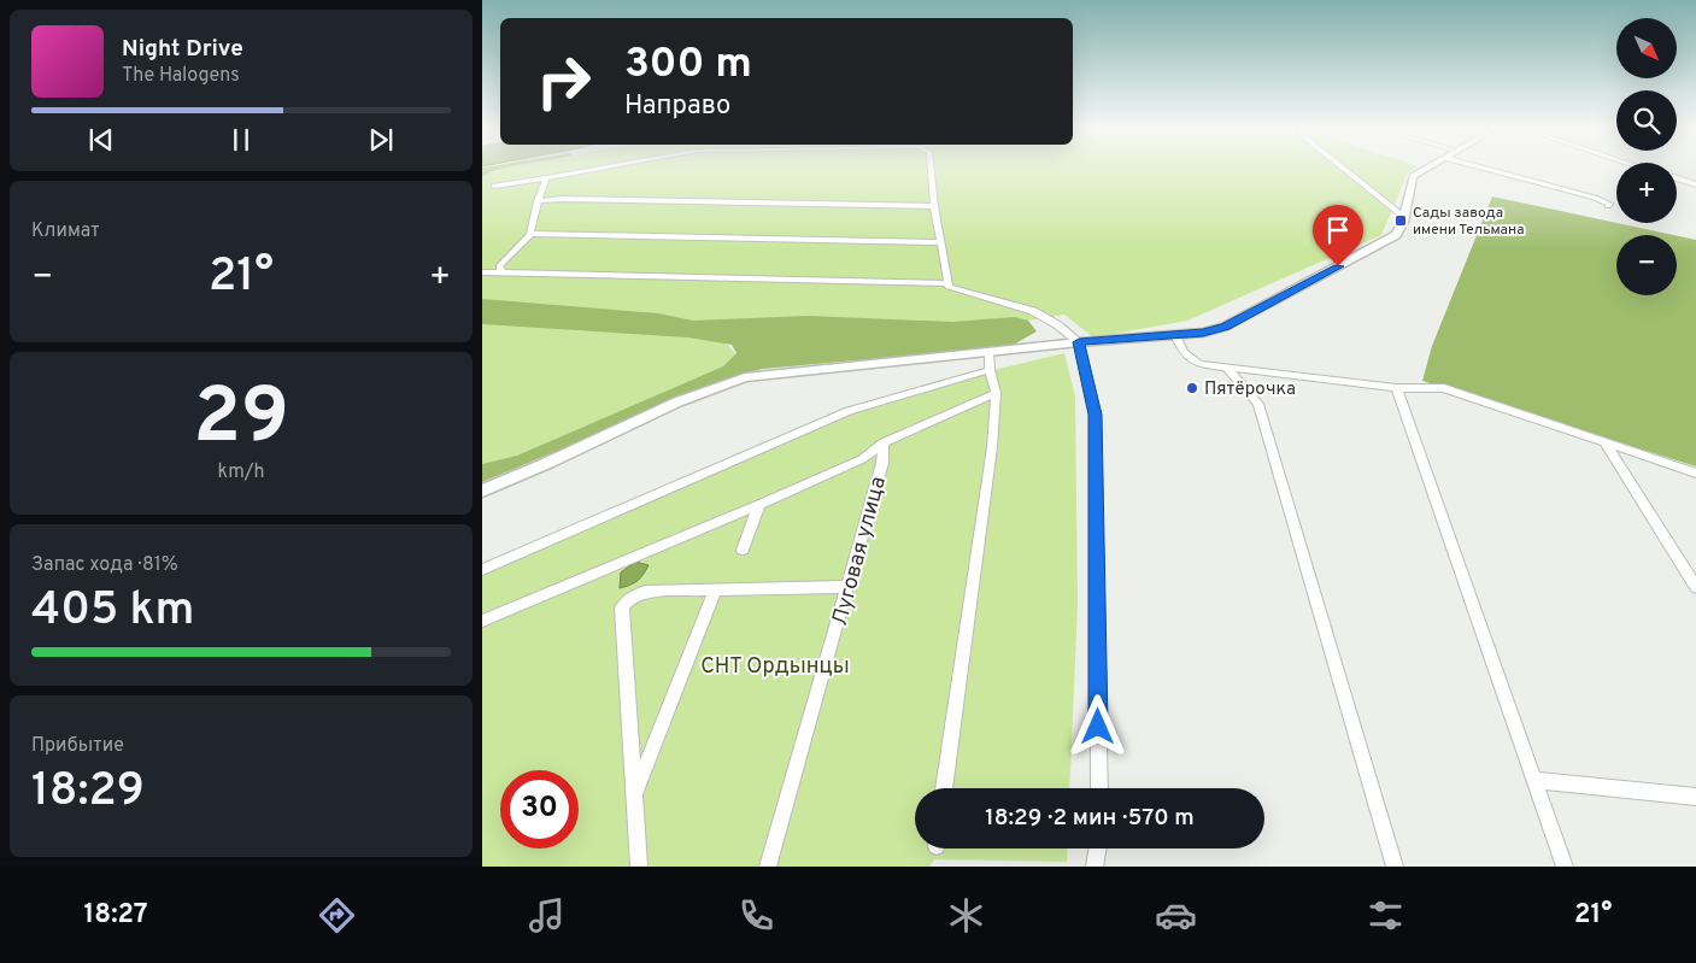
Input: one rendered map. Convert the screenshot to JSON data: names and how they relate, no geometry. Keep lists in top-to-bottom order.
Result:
{
  "streets": {
    "street": ["Луговая улица"]
  },
  "parks": ["СНТ Ордынцы"],
  "places": {
    "transit": ["Сады завода имени Тельмана"],
    "other": ["Пятёрочка"]
  },
  "north": "bottom right",
  "page": {
    "map_buttons": ["+", "−"],
    "turn": ["300 m", "Направо"],
    "song": ["Night Drive", "The Halogens"],
    "tile": [
      "Климат",
      ["29", "km/h"],
      ["Запас хода · 81%", "405 km"],
      ["Прибытие", "18:29"]
    ],
    "heat": ["−", "21°", "+"],
    "limit": "30",
    "trip": "18:29 · 2 мин · 570 m",
    "tabs": ["18:27", "21°"]
  }
}
